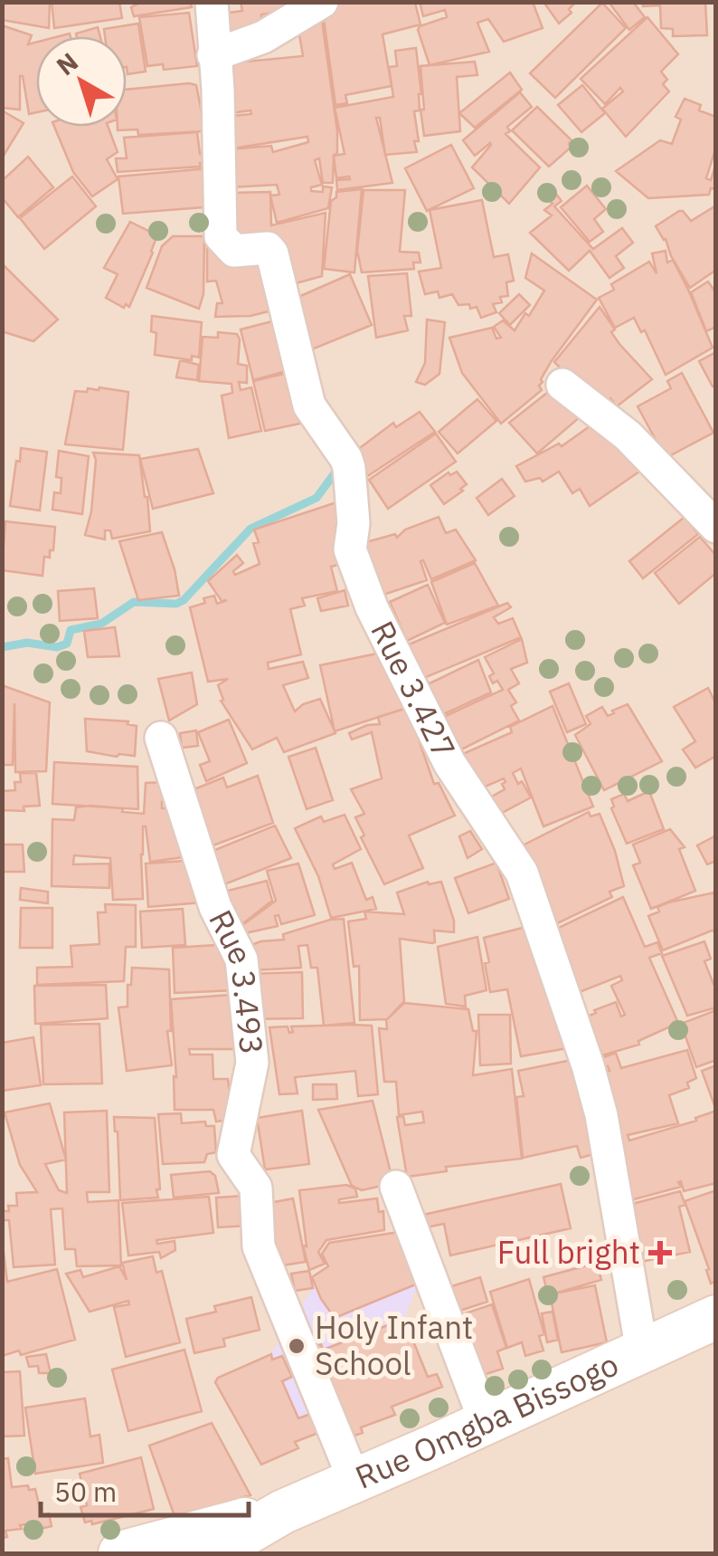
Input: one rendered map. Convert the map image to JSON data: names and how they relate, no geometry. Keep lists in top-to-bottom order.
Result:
{
  "streets": {
    "main road": ["Rue Omgba Bissogo"],
    "street": ["Rue 3.427", "Rue 3.493"]
  },
  "crossings": [
    ["Rue 3.427", "Rue Omgba Bissogo"],
    ["Rue 3.493", "Rue Omgba Bissogo"]
  ],
  "places": {
    "health": ["Full bright"],
    "other": ["Holy Infant School"]
  },
  "scale_bar": "50 m",
  "north": "top left"
}
